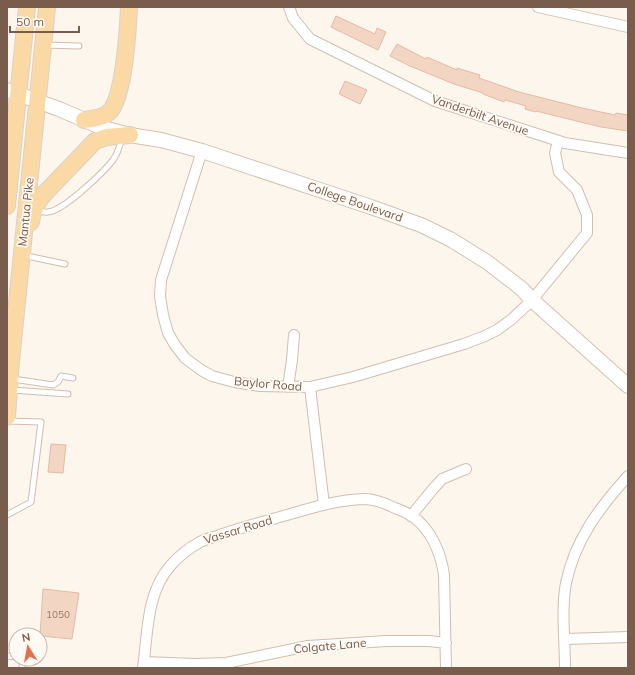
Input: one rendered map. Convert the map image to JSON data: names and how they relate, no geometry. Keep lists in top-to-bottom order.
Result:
{
  "streets": {
    "main road": ["Mantua Pike"],
    "street": [
      "Vanderbilt Avenue",
      "College Boulevard",
      "Baylor Road",
      "Vassar Road",
      "Colgate Lane"
    ]
  },
  "crossings": [
    ["Vanderbilt Avenue", "Baylor Road"],
    ["College Boulevard", "Baylor Road"],
    ["Vassar Road", "Colgate Lane"]
  ],
  "house_numbers": ["1050"],
  "scale_bar": "50 m",
  "north": "top"
}
